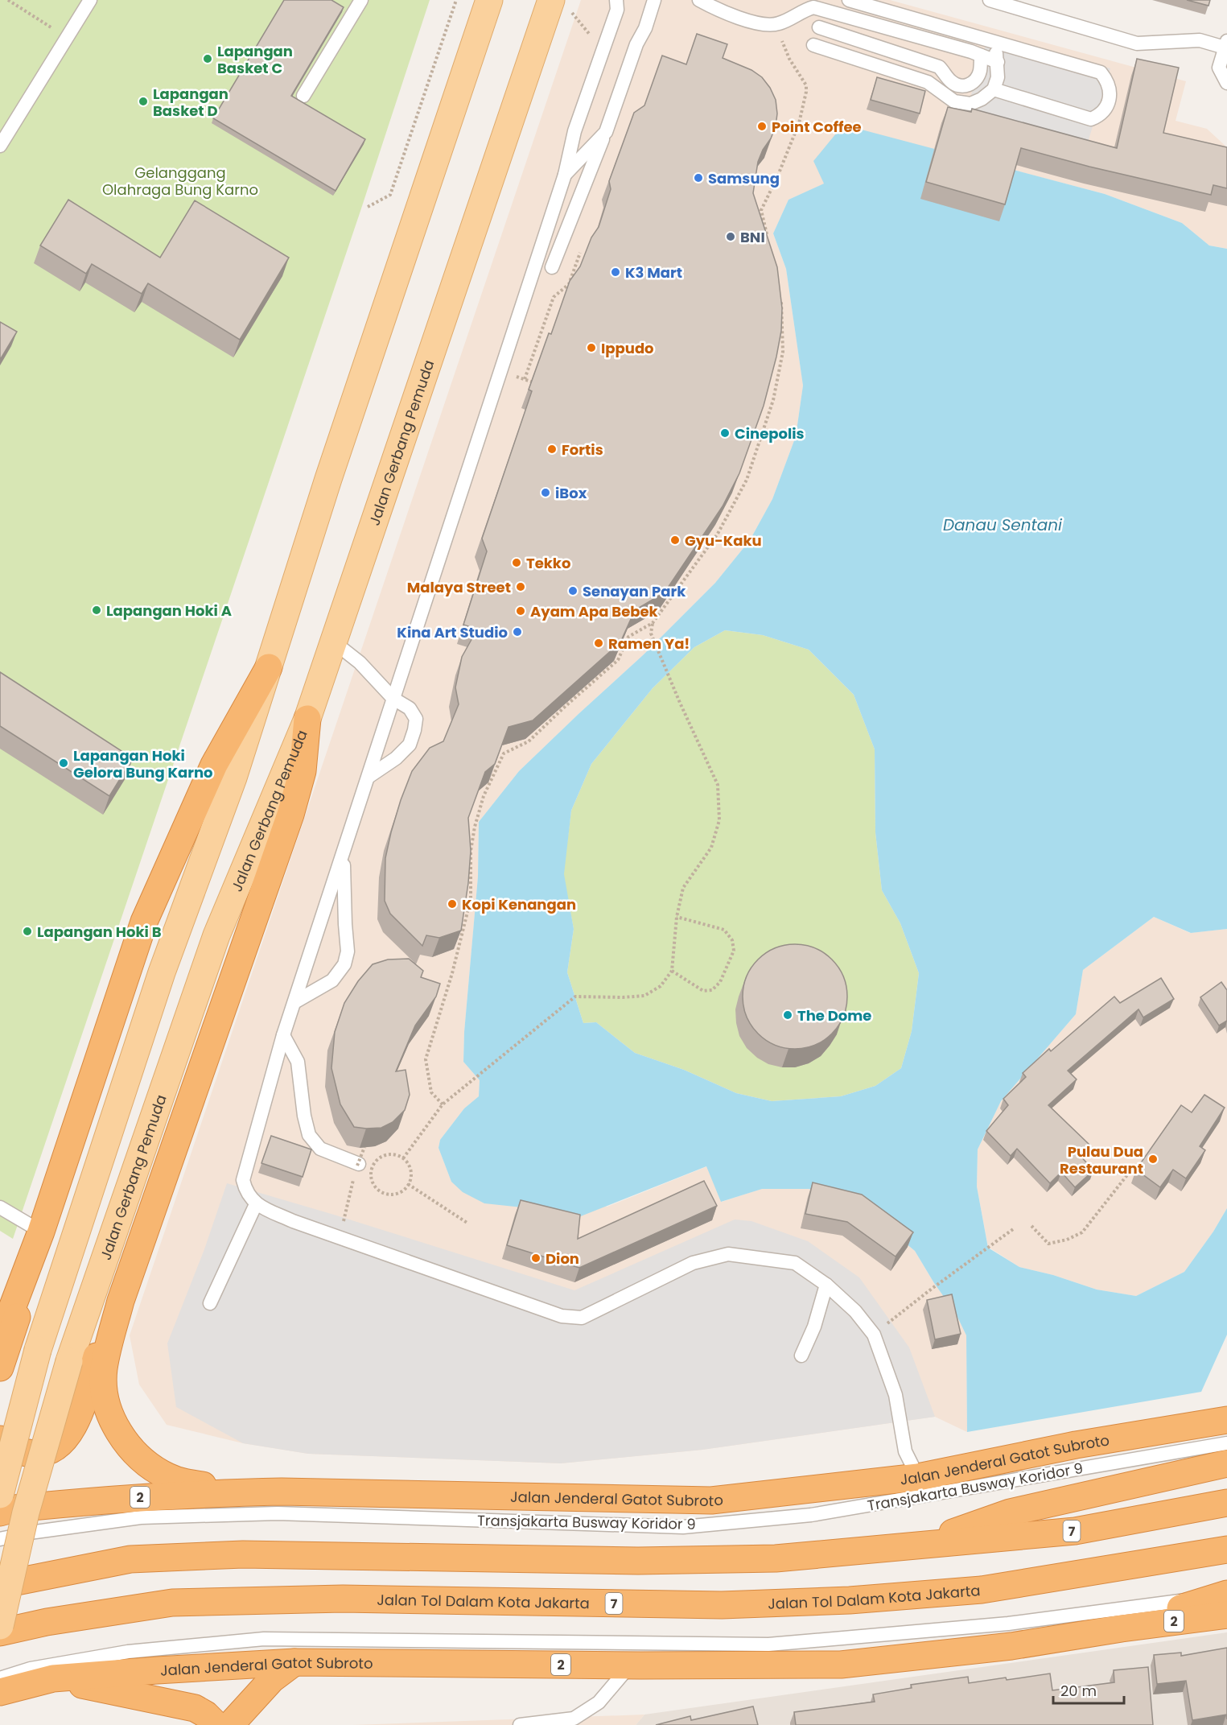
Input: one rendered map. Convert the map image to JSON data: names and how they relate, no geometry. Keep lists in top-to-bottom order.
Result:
{
  "streets": {
    "highway": [
      "Jalan Jenderal Gatot Subroto",
      "2",
      "7",
      "Jalan Tol Dalam Kota Jakarta"
    ],
    "main road": ["Jalan Gerbang Pemuda"],
    "lane": ["Transjakarta Busway Koridor 9"]
  },
  "water": ["Danau Sentani"],
  "parks": ["Gelanggang Olahraga Bung Karno"],
  "places": [
    "Lapangan Basket C",
    "Lapangan Basket D",
    "Point Coffee",
    "Samsung",
    "BNI",
    "K3 Mart",
    "Ippudo",
    "Cinepolis",
    "Fortis",
    "iBox",
    "Gyu-Kaku",
    "Tekko",
    "Malaya Street",
    "Senayan Park",
    "Lapangan Hoki A",
    "Ayam Apa Bebek",
    "Kina Art Studio",
    "Ramen Ya!",
    "Lapangan Hoki Gelora Bung Karno",
    "Kopi Kenangan",
    "Lapangan Hoki B",
    "The Dome",
    "Pulau Dua Restaurant",
    "Dion"
  ],
  "scale_bar": "20 m"
}
